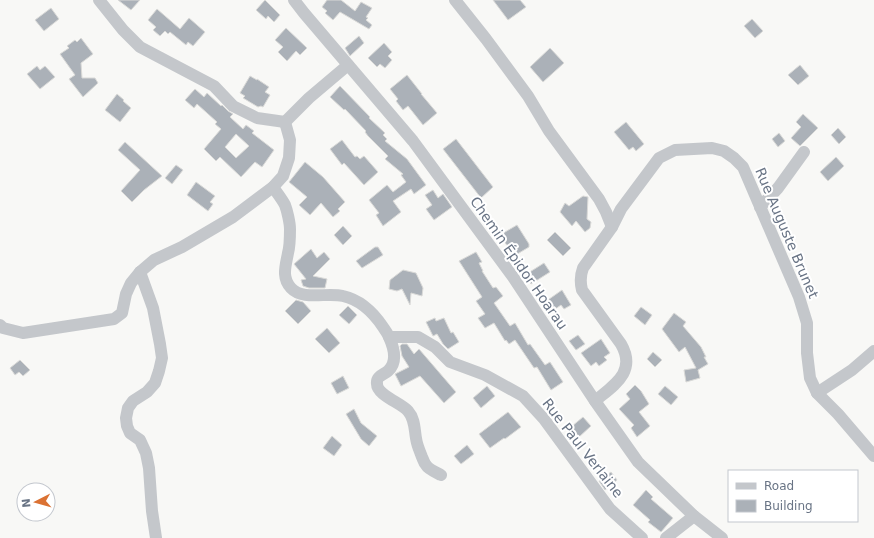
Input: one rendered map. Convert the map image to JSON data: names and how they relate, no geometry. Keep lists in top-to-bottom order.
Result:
{
  "streets": {
    "street": ["Rue Auguste Brunet", "Chemin Épidor Hoarau", "Rue Paul Verlaine"]
  },
  "crossings": [
    ["Rue Auguste Brunet", "Chemin Épidor Hoarau"]
  ],
  "legend": ["Road", "Building"],
  "north": "left"
}
